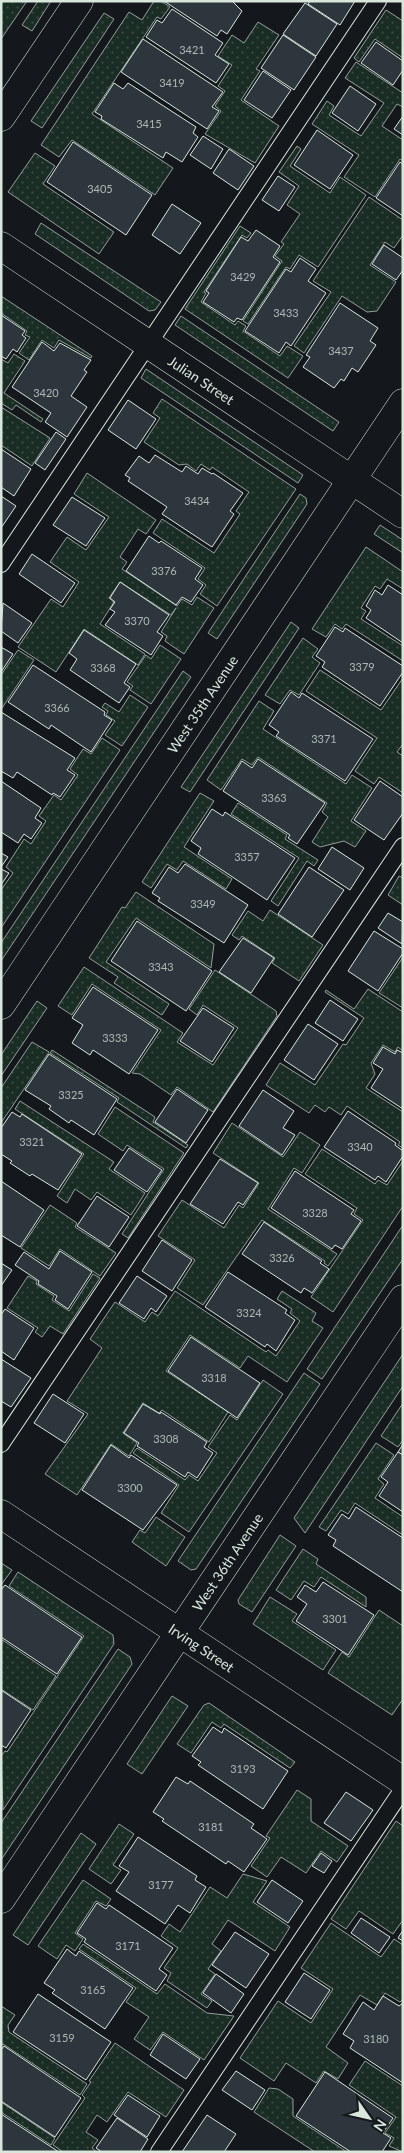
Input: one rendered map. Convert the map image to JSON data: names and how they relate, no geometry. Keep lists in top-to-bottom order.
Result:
{
  "streets": {
    "street": [
      "Julian Street",
      "West 35th Avenue",
      "West 36th Avenue",
      "Irving Street"
    ]
  },
  "crossings": [
    ["Julian Street", "West 35th Avenue"],
    ["West 36th Avenue", "Irving Street"]
  ],
  "house_numbers": [
    "3421",
    "3419",
    "3415",
    "3405",
    "3429",
    "3433",
    "3437",
    "3420",
    "3434",
    "3376",
    "3370",
    "3379",
    "3368",
    "3366",
    "3371",
    "3363",
    "3357",
    "3349",
    "3343",
    "3333",
    "3325",
    "3321",
    "3340",
    "3328",
    "3326",
    "3324",
    "3318",
    "3308",
    "3300",
    "3301",
    "3193",
    "3181",
    "3177",
    "3171",
    "3165",
    "3159",
    "3180"
  ],
  "north": "bottom right"
}
